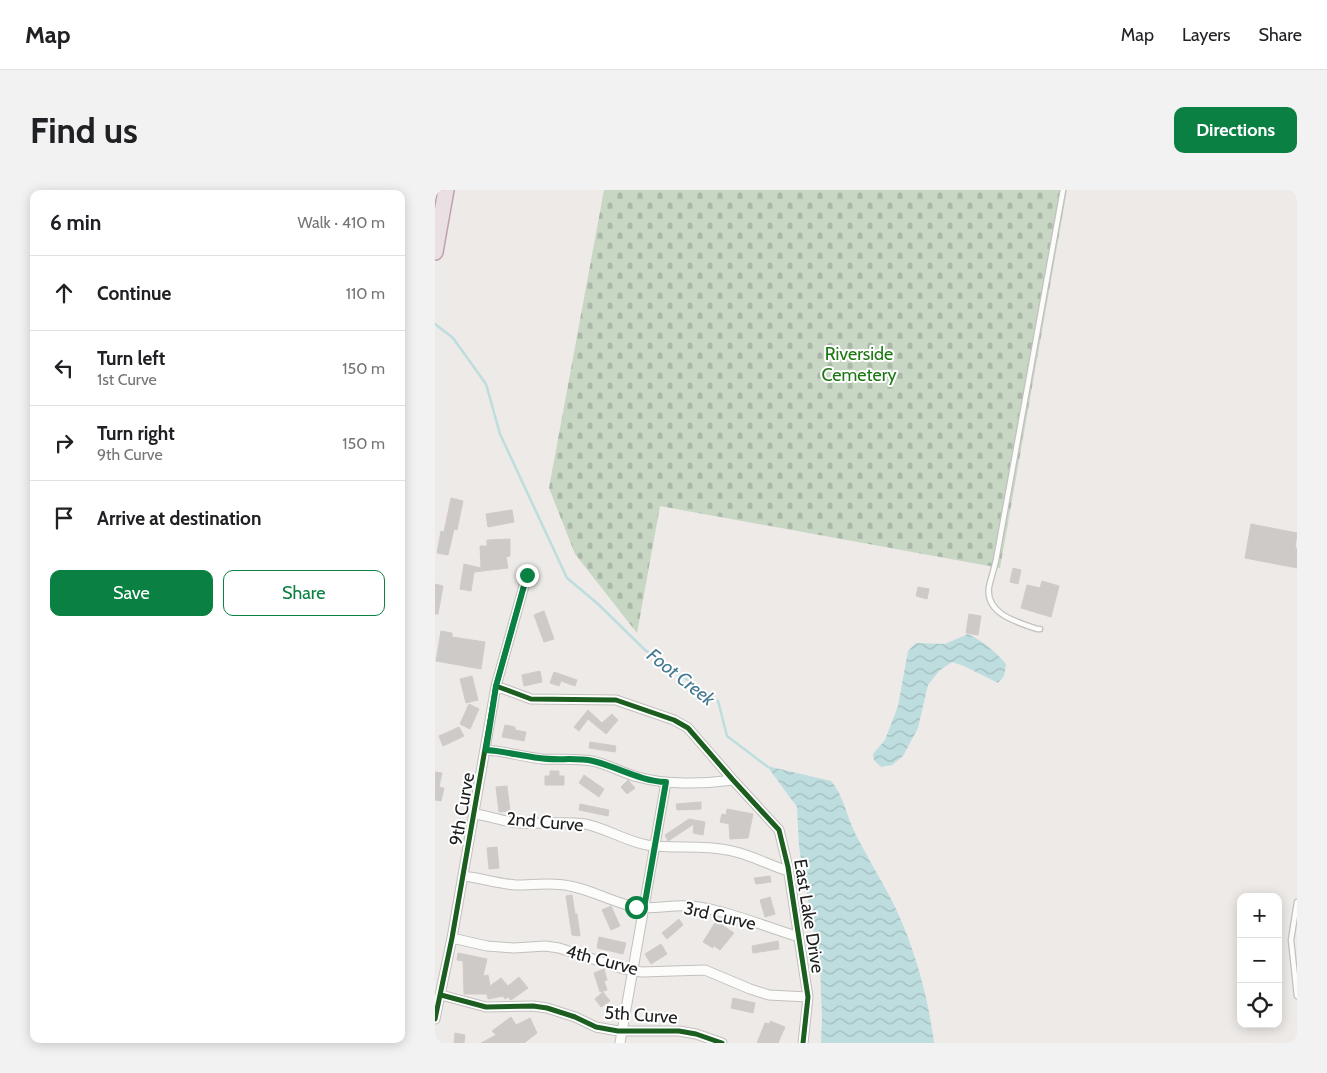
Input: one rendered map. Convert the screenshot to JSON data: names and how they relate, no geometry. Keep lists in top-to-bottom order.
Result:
{
  "streets": {
    "street": [
      "9th Curve",
      "2nd Curve",
      "3rd Curve",
      "East Lake Drive",
      "4th Curve",
      "5th Curve"
    ]
  },
  "crossings": [
    ["9th Curve", "2nd Curve"],
    ["9th Curve", "3rd Curve"],
    ["9th Curve", "East Lake Drive"],
    ["9th Curve", "4th Curve"],
    ["9th Curve", "5th Curve"],
    ["2nd Curve", "East Lake Drive"],
    ["3rd Curve", "East Lake Drive"],
    ["East Lake Drive", "4th Curve"]
  ],
  "water": ["Foot Creek"],
  "parks": ["Riverside Cemetery"],
  "page": {
    "header": "Map",
    "nav": ["Map", "Layers", "Share"],
    "buttons": [
      "Directions",
      ["Save", "Share"]
    ],
    "title": "Find us",
    "heading": ["6 min", "Walk · 410 m"],
    "list": [
      ["Continue", "110 m"],
      ["Turn left", "1st Curve", "150 m"],
      ["Turn right", "9th Curve", "150 m"],
      "Arrive at destination"
    ],
    "map_buttons": ["+", "−"]
  }
}
